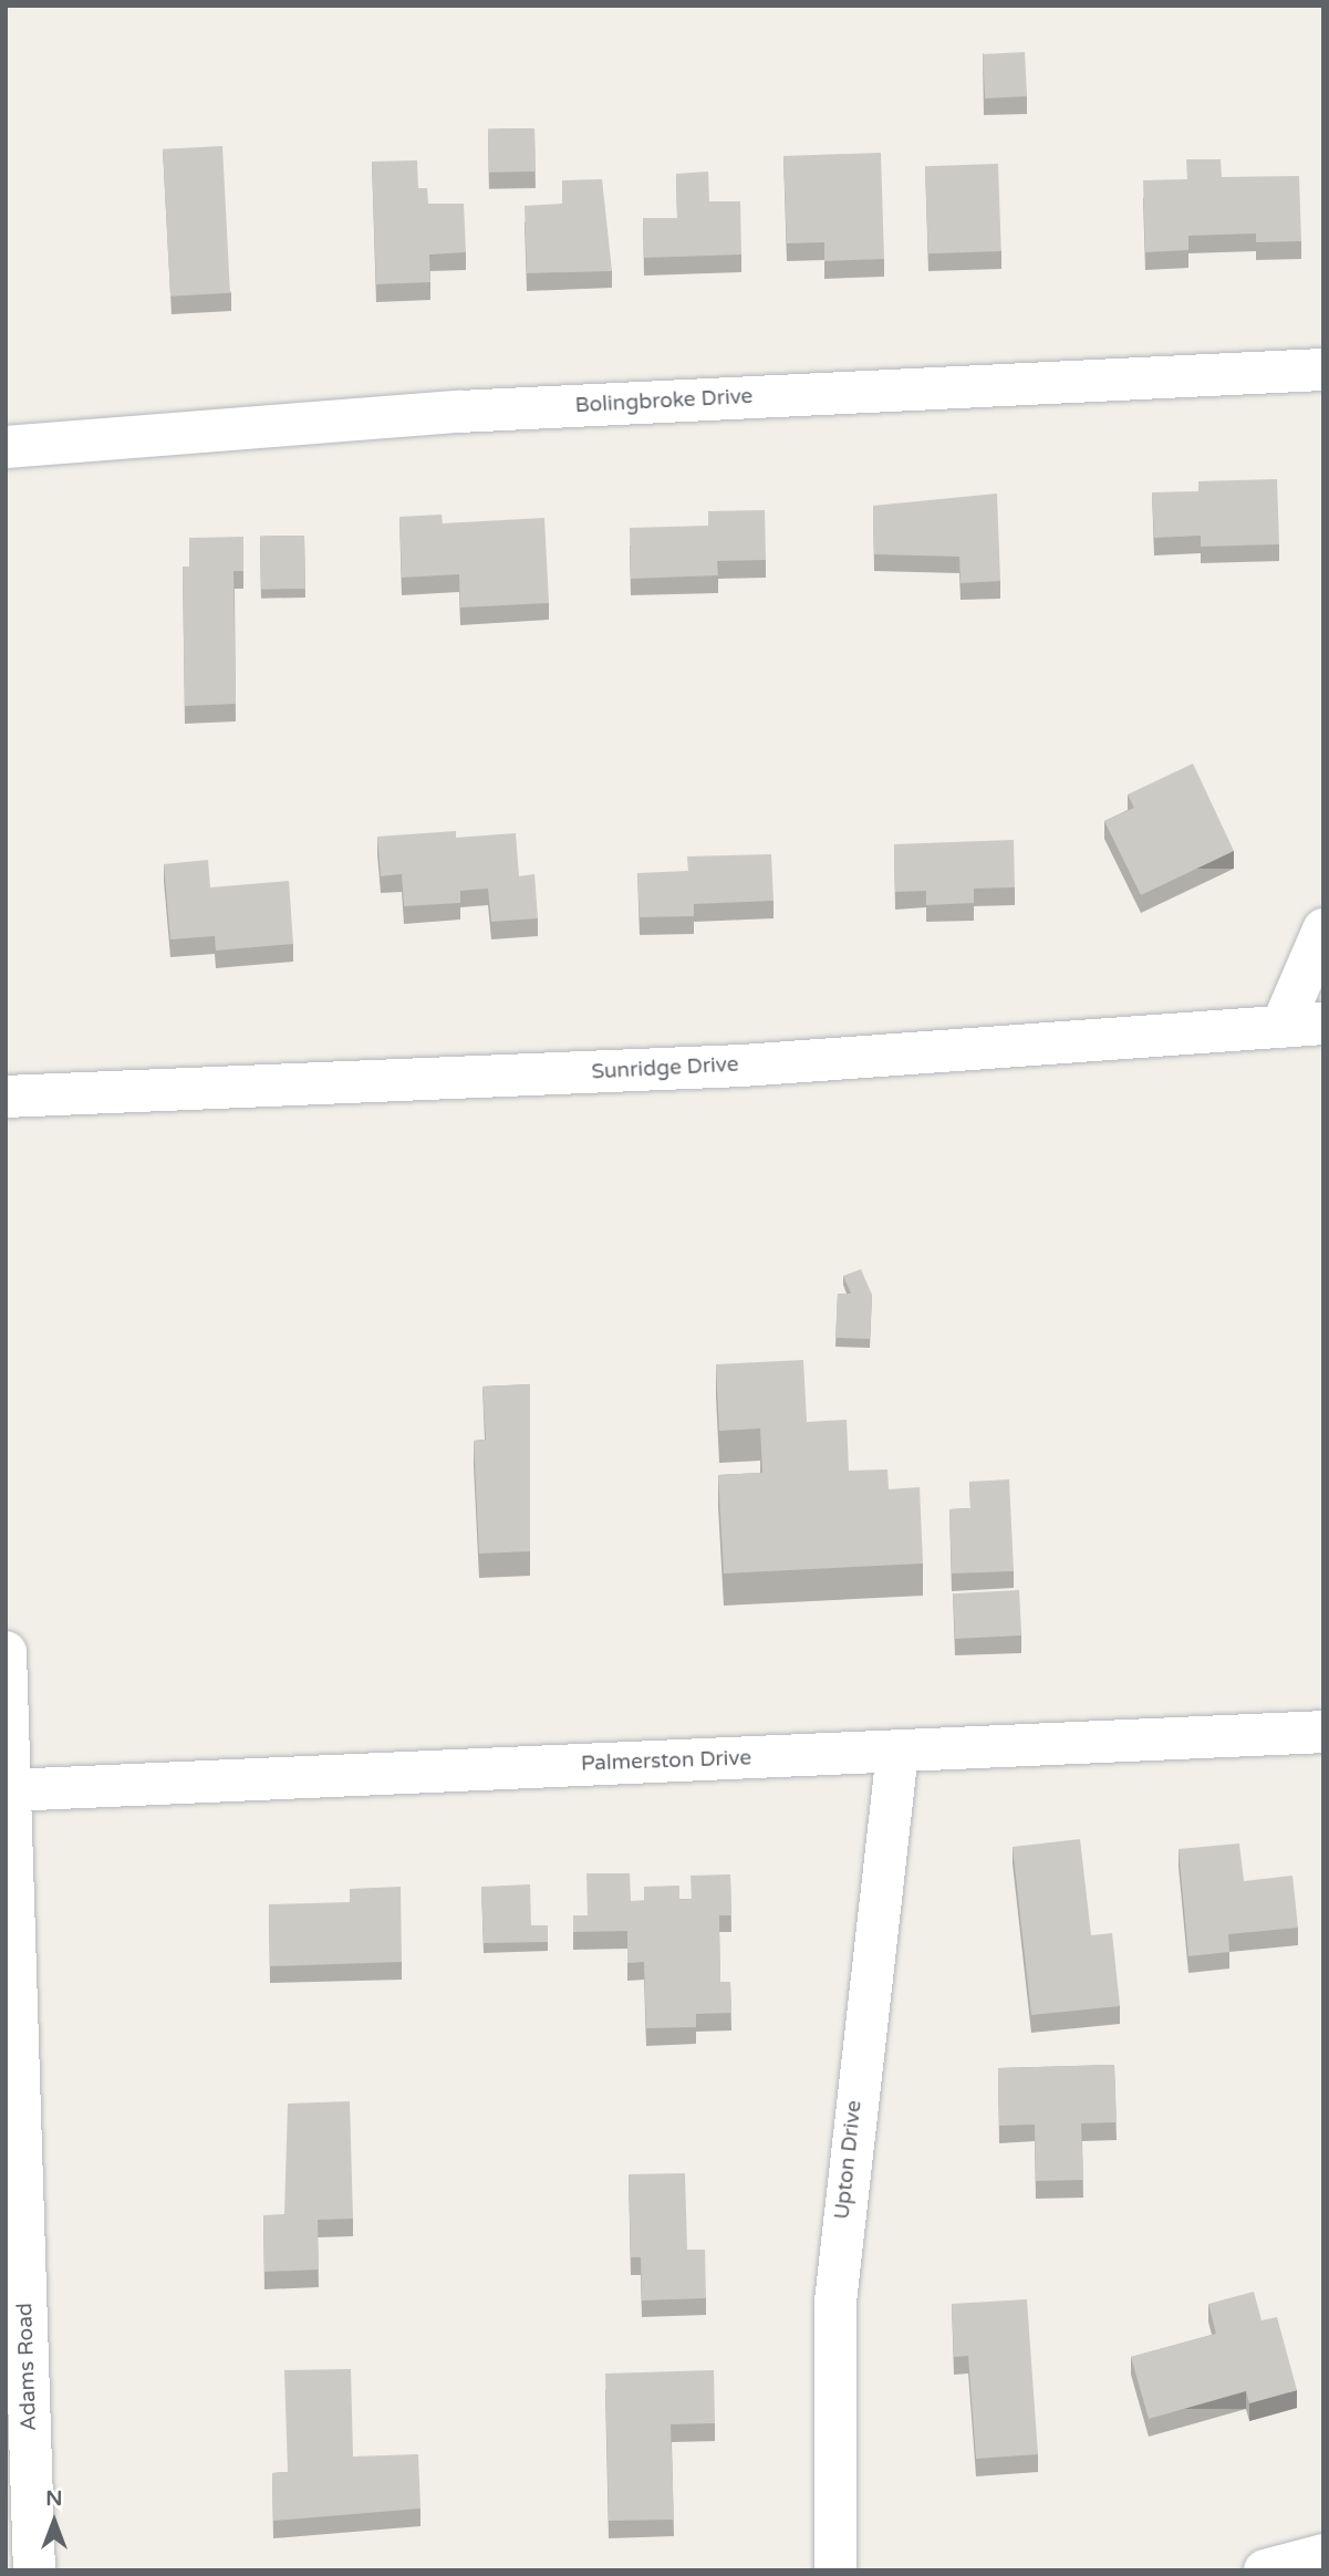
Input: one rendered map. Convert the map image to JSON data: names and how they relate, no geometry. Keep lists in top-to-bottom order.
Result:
{
  "streets": {
    "street": [
      "Bolingbroke Drive",
      "Sunridge Drive",
      "Palmerston Drive",
      "Upton Drive",
      "Adams Road"
    ]
  },
  "crossings": [
    ["Palmerston Drive", "Upton Drive"],
    ["Palmerston Drive", "Adams Road"]
  ],
  "north": "top"
}
